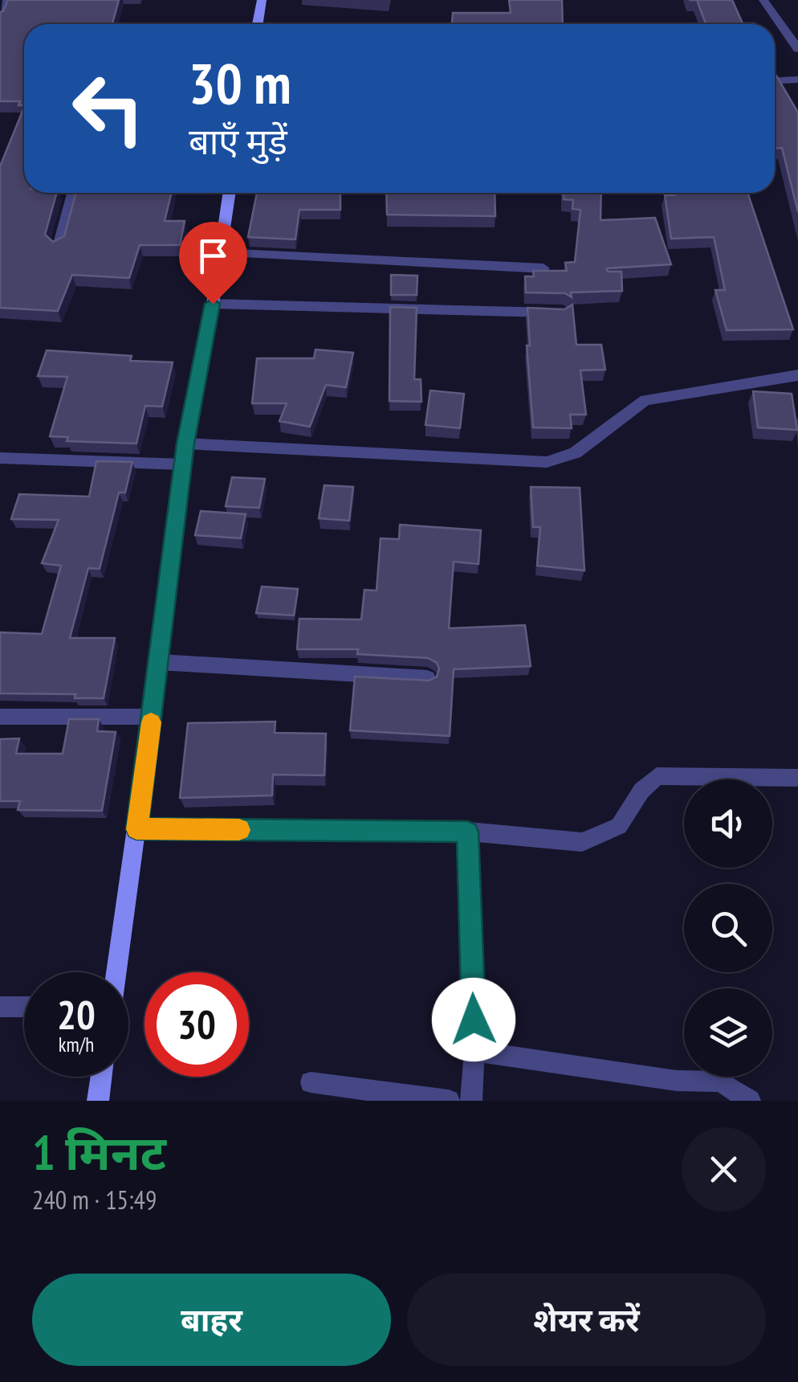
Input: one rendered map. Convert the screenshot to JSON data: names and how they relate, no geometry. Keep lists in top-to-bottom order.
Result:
{
  "page": {
    "turn": ["30 m", "बाएँ मुड़ें"],
    "speed": "20 km/h",
    "limit": "30",
    "heading": ["1 मिनट", "240 m · 15:49"],
    "buttons": ["बाहर", "शेयर करें"]
  }
}
